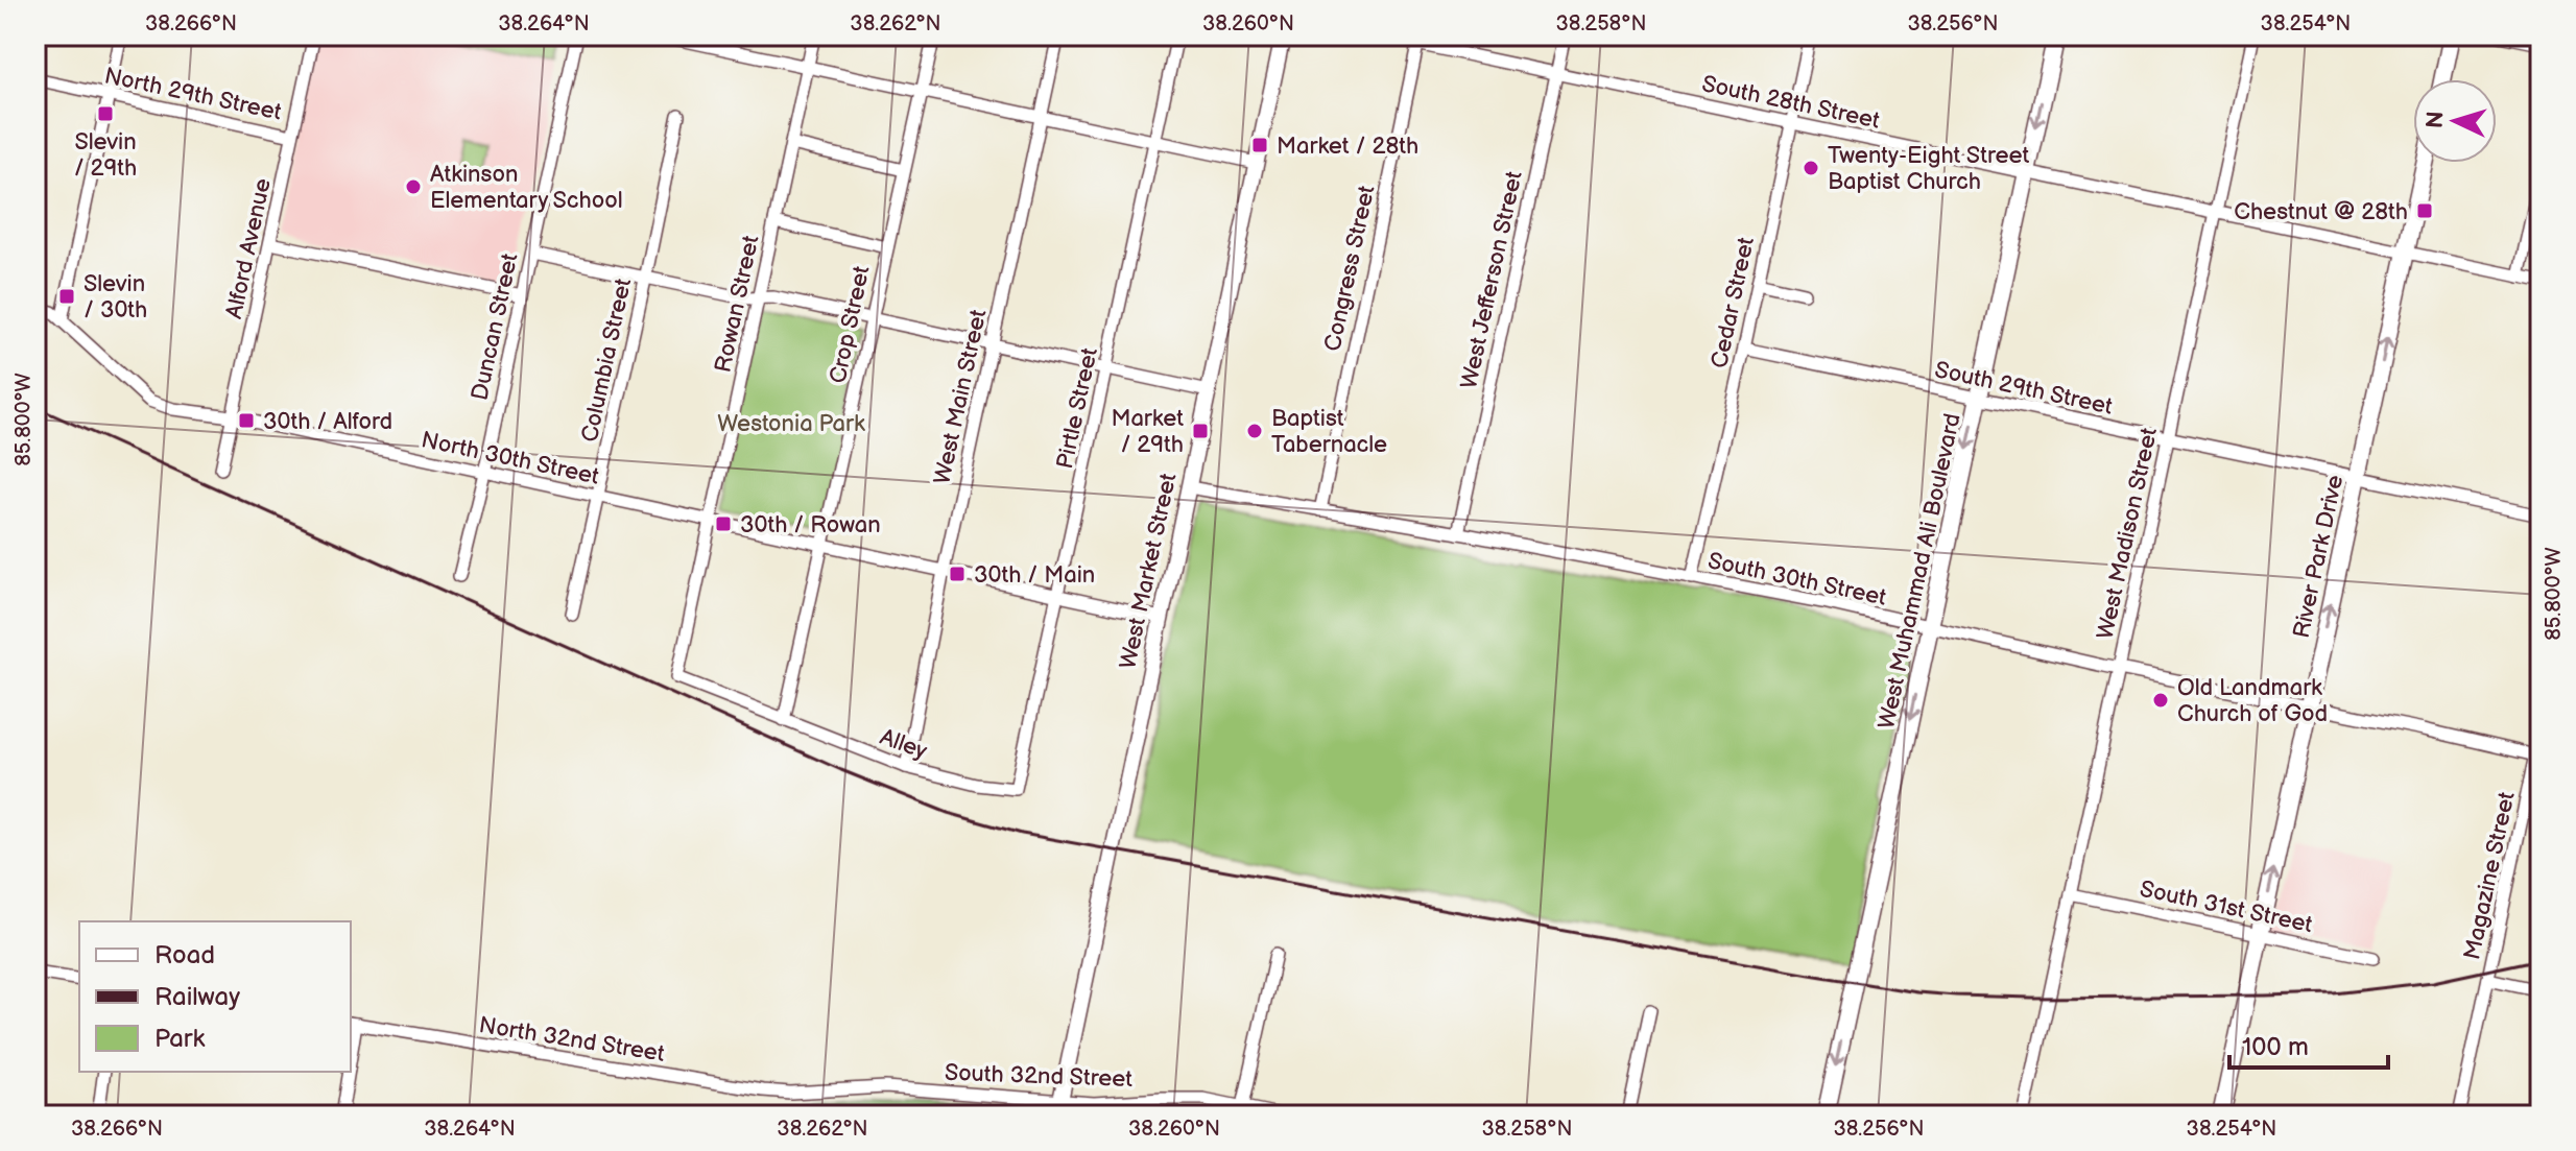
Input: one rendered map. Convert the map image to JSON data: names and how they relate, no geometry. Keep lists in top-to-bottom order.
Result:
{
  "streets": {
    "main road": ["River Park Drive", "West Muhammad Ali Boulevard"],
    "street": [
      "North 29th Street",
      "South 28th Street",
      "Alford Avenue",
      "Congress Street",
      "West Jefferson Street",
      "Cedar Street",
      "Rowan Street",
      "Crop Street",
      "Duncan Street",
      "Columbia Street",
      "South 29th Street",
      "West Main Street",
      "Pirtle Street",
      "North 30th Street",
      "West Madison Street",
      "West Market Street",
      "South 30th Street",
      "Alley",
      "Magazine Street",
      "South 31st Street",
      "North 32nd Street",
      "South 32nd Street"
    ]
  },
  "crossings": [
    ["North 29th Street", "Alford Avenue"],
    ["South 28th Street", "Congress Street"],
    ["South 28th Street", "West Jefferson Street"],
    ["South 28th Street", "Cedar Street"],
    ["South 28th Street", "West Madison Street"],
    ["South 28th Street", "River Park Drive"],
    ["South 28th Street", "West Muhammad Ali Boulevard"],
    ["Alford Avenue", "North 30th Street"],
    ["Congress Street", "South 30th Street"],
    ["West Jefferson Street", "South 30th Street"],
    ["Cedar Street", "South 29th Street"],
    ["Cedar Street", "South 30th Street"],
    ["Rowan Street", "North 30th Street"],
    ["Rowan Street", "Alley"],
    ["Crop Street", "North 30th Street"],
    ["Crop Street", "Alley"],
    ["Duncan Street", "North 30th Street"],
    ["Columbia Street", "North 30th Street"],
    ["South 29th Street", "West Madison Street"],
    ["South 29th Street", "River Park Drive"],
    ["South 29th Street", "West Muhammad Ali Boulevard"],
    ["West Main Street", "North 30th Street"],
    ["West Main Street", "Alley"],
    ["Pirtle Street", "Alley"],
    ["West Madison Street", "South 30th Street"],
    ["West Madison Street", "South 31st Street"],
    ["River Park Drive", "South 30th Street"],
    ["River Park Drive", "South 31st Street"],
    ["West Market Street", "South 30th Street"],
    ["West Market Street", "South 32nd Street"],
    ["West Muhammad Ali Boulevard", "South 30th Street"],
    ["South 30th Street", "Magazine Street"],
    ["North 32nd Street", "South 32nd Street"]
  ],
  "one_way": ["River Park Drive", "West Muhammad Ali Boulevard"],
  "parks": ["Westonia Park"],
  "places": {
    "transit": [
      "Slevin / 29th",
      "Market / 28th",
      "Chestnut @ 28th",
      "Slevin / 30th",
      "30th / Alford",
      "Market / 29th",
      "30th / Rowan",
      "30th / Main"
    ],
    "other": [
      "Twenty-Eight Street Baptist Church",
      "Atkinson Elementary School",
      "Baptist Tabernacle",
      "Old Landmark Church of God"
    ]
  },
  "legend": ["Road", "Railway", "Park"],
  "scale_bar": "100 m",
  "north": "left",
  "coordinates": [
    "38.266°N",
    "38.264°N",
    "38.262°N",
    "38.260°N",
    "38.258°N",
    "38.256°N",
    "38.254°N",
    "85.800°W"
  ]
}
